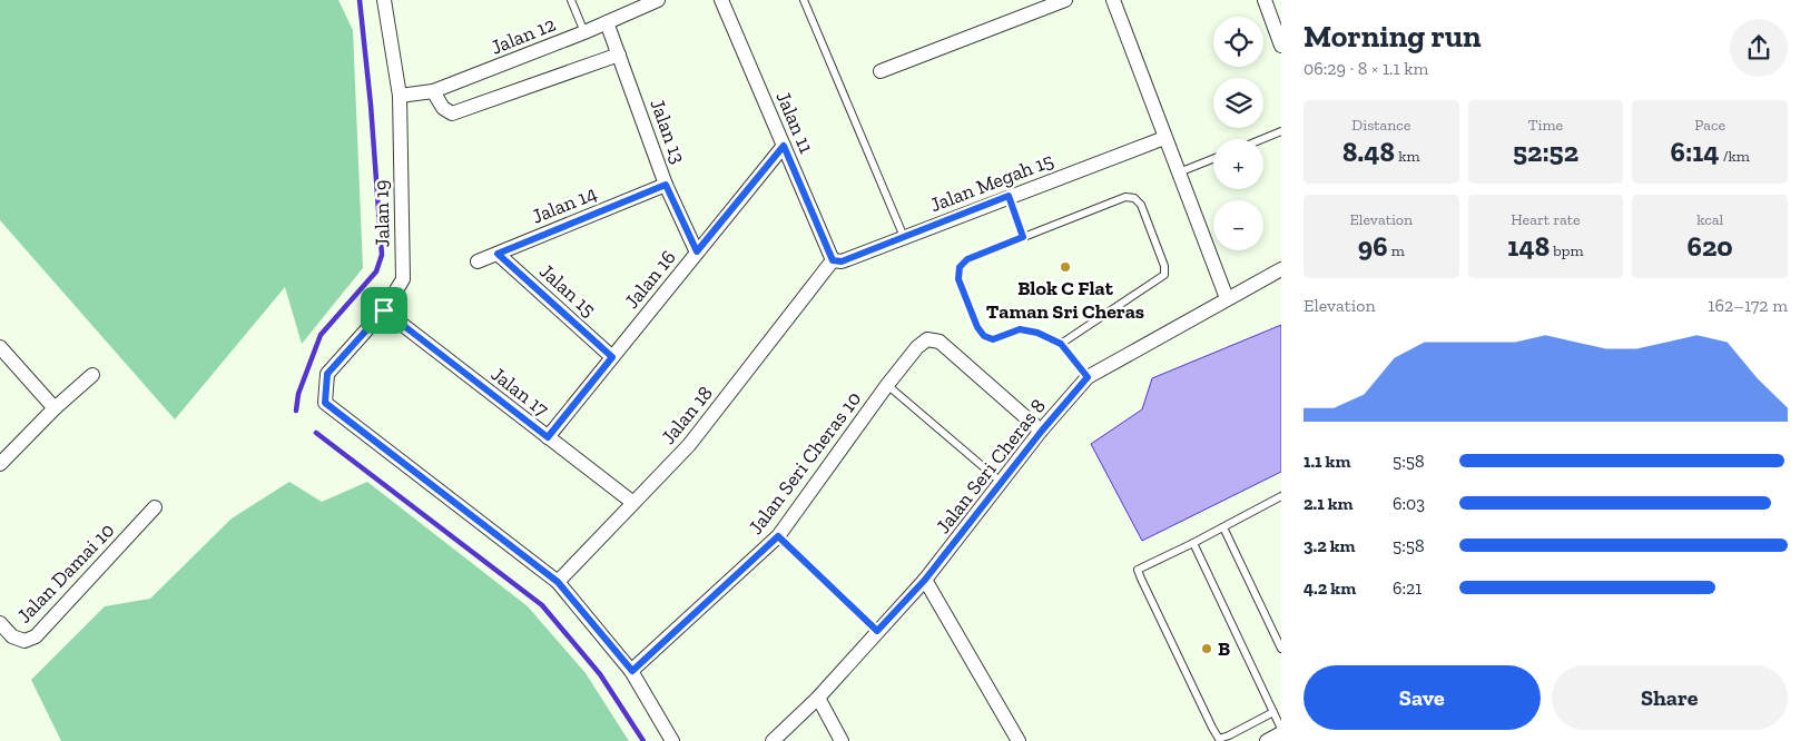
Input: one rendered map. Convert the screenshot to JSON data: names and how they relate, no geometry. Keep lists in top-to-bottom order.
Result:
{
  "streets": {
    "street": [
      "Jalan 12",
      "Jalan 11",
      "Jalan 13",
      "Jalan Megah 15",
      "Jalan 14",
      "Jalan 19",
      "Jalan 16",
      "Jalan 15",
      "Jalan 17",
      "Jalan 18",
      "Jalan Seri Cheras 10",
      "Jalan Seri Cheras 8",
      "Jalan Damai 10"
    ]
  },
  "crossings": [
    ["Jalan 12", "Jalan 13"],
    ["Jalan 12", "Jalan 19"],
    ["Jalan 11", "Jalan Megah 15"],
    ["Jalan 11", "Jalan 16"],
    ["Jalan 11", "Jalan 18"],
    ["Jalan 13", "Jalan 14"],
    ["Jalan 13", "Jalan 16"],
    ["Jalan Megah 15", "Jalan 18"],
    ["Jalan 14", "Jalan 15"],
    ["Jalan 19", "Jalan 17"],
    ["Jalan 19", "Jalan 18"],
    ["Jalan 16", "Jalan 15"],
    ["Jalan 16", "Jalan 17"],
    ["Jalan 17", "Jalan 18"],
    ["Jalan Seri Cheras 10", "Jalan Seri Cheras 8"]
  ],
  "places": ["Blok C Flat Taman Sri Cheras", "B"],
  "page": {
    "heading": ["Morning run", "06:29 · 8 × 1.1 km"],
    "map_buttons": ["+", "−"],
    "stats": [
      ["Distance", "8.48 km"],
      ["Time", "52:52"],
      ["Pace", "6:14 /km"],
      ["Elevation", "96 m"],
      ["Heart rate", "148 bpm"],
      ["kcal", "620"]
    ],
    "chart": ["Elevation", "162–172 m"],
    "list": [
      {
        "name": "1.1 km",
        "note": "5:58"
      },
      {
        "name": "2.1 km",
        "note": "6:03"
      },
      {
        "name": "3.2 km",
        "note": "5:58"
      },
      {
        "name": "4.2 km",
        "note": "6:21"
      }
    ],
    "buttons": ["Save", "Share"]
  }
}
